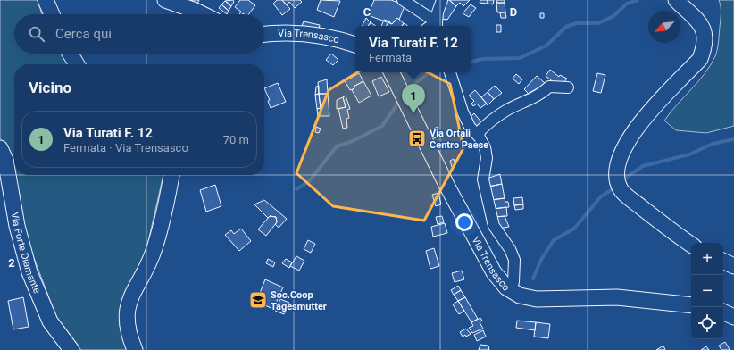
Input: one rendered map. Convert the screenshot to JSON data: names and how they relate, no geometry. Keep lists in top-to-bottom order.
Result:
{
  "streets": {
    "main road": ["Via Trensasco", "Via Forte Diamante"]
  },
  "places": {
    "bus stop": ["Via Ortali Centro Paese"],
    "school or university": ["Soc.Coop Tagesmutter"]
  },
  "north": "bottom left",
  "page": {
    "search": "Cerca qui",
    "popup": ["Via Turati F. 12", "Fermata"],
    "heading": "Vicino",
    "pins": "1",
    "list": [
      {
        "mark": "1",
        "name": "Via Turati F. 12",
        "note": "Fermata · Via Trensasco",
        "value": "70 m"
      }
    ],
    "map_buttons": ["+", "−"]
  },
  "grid": {
    "columns": ["C", "D"],
    "rows": ["2"]
  }
}
